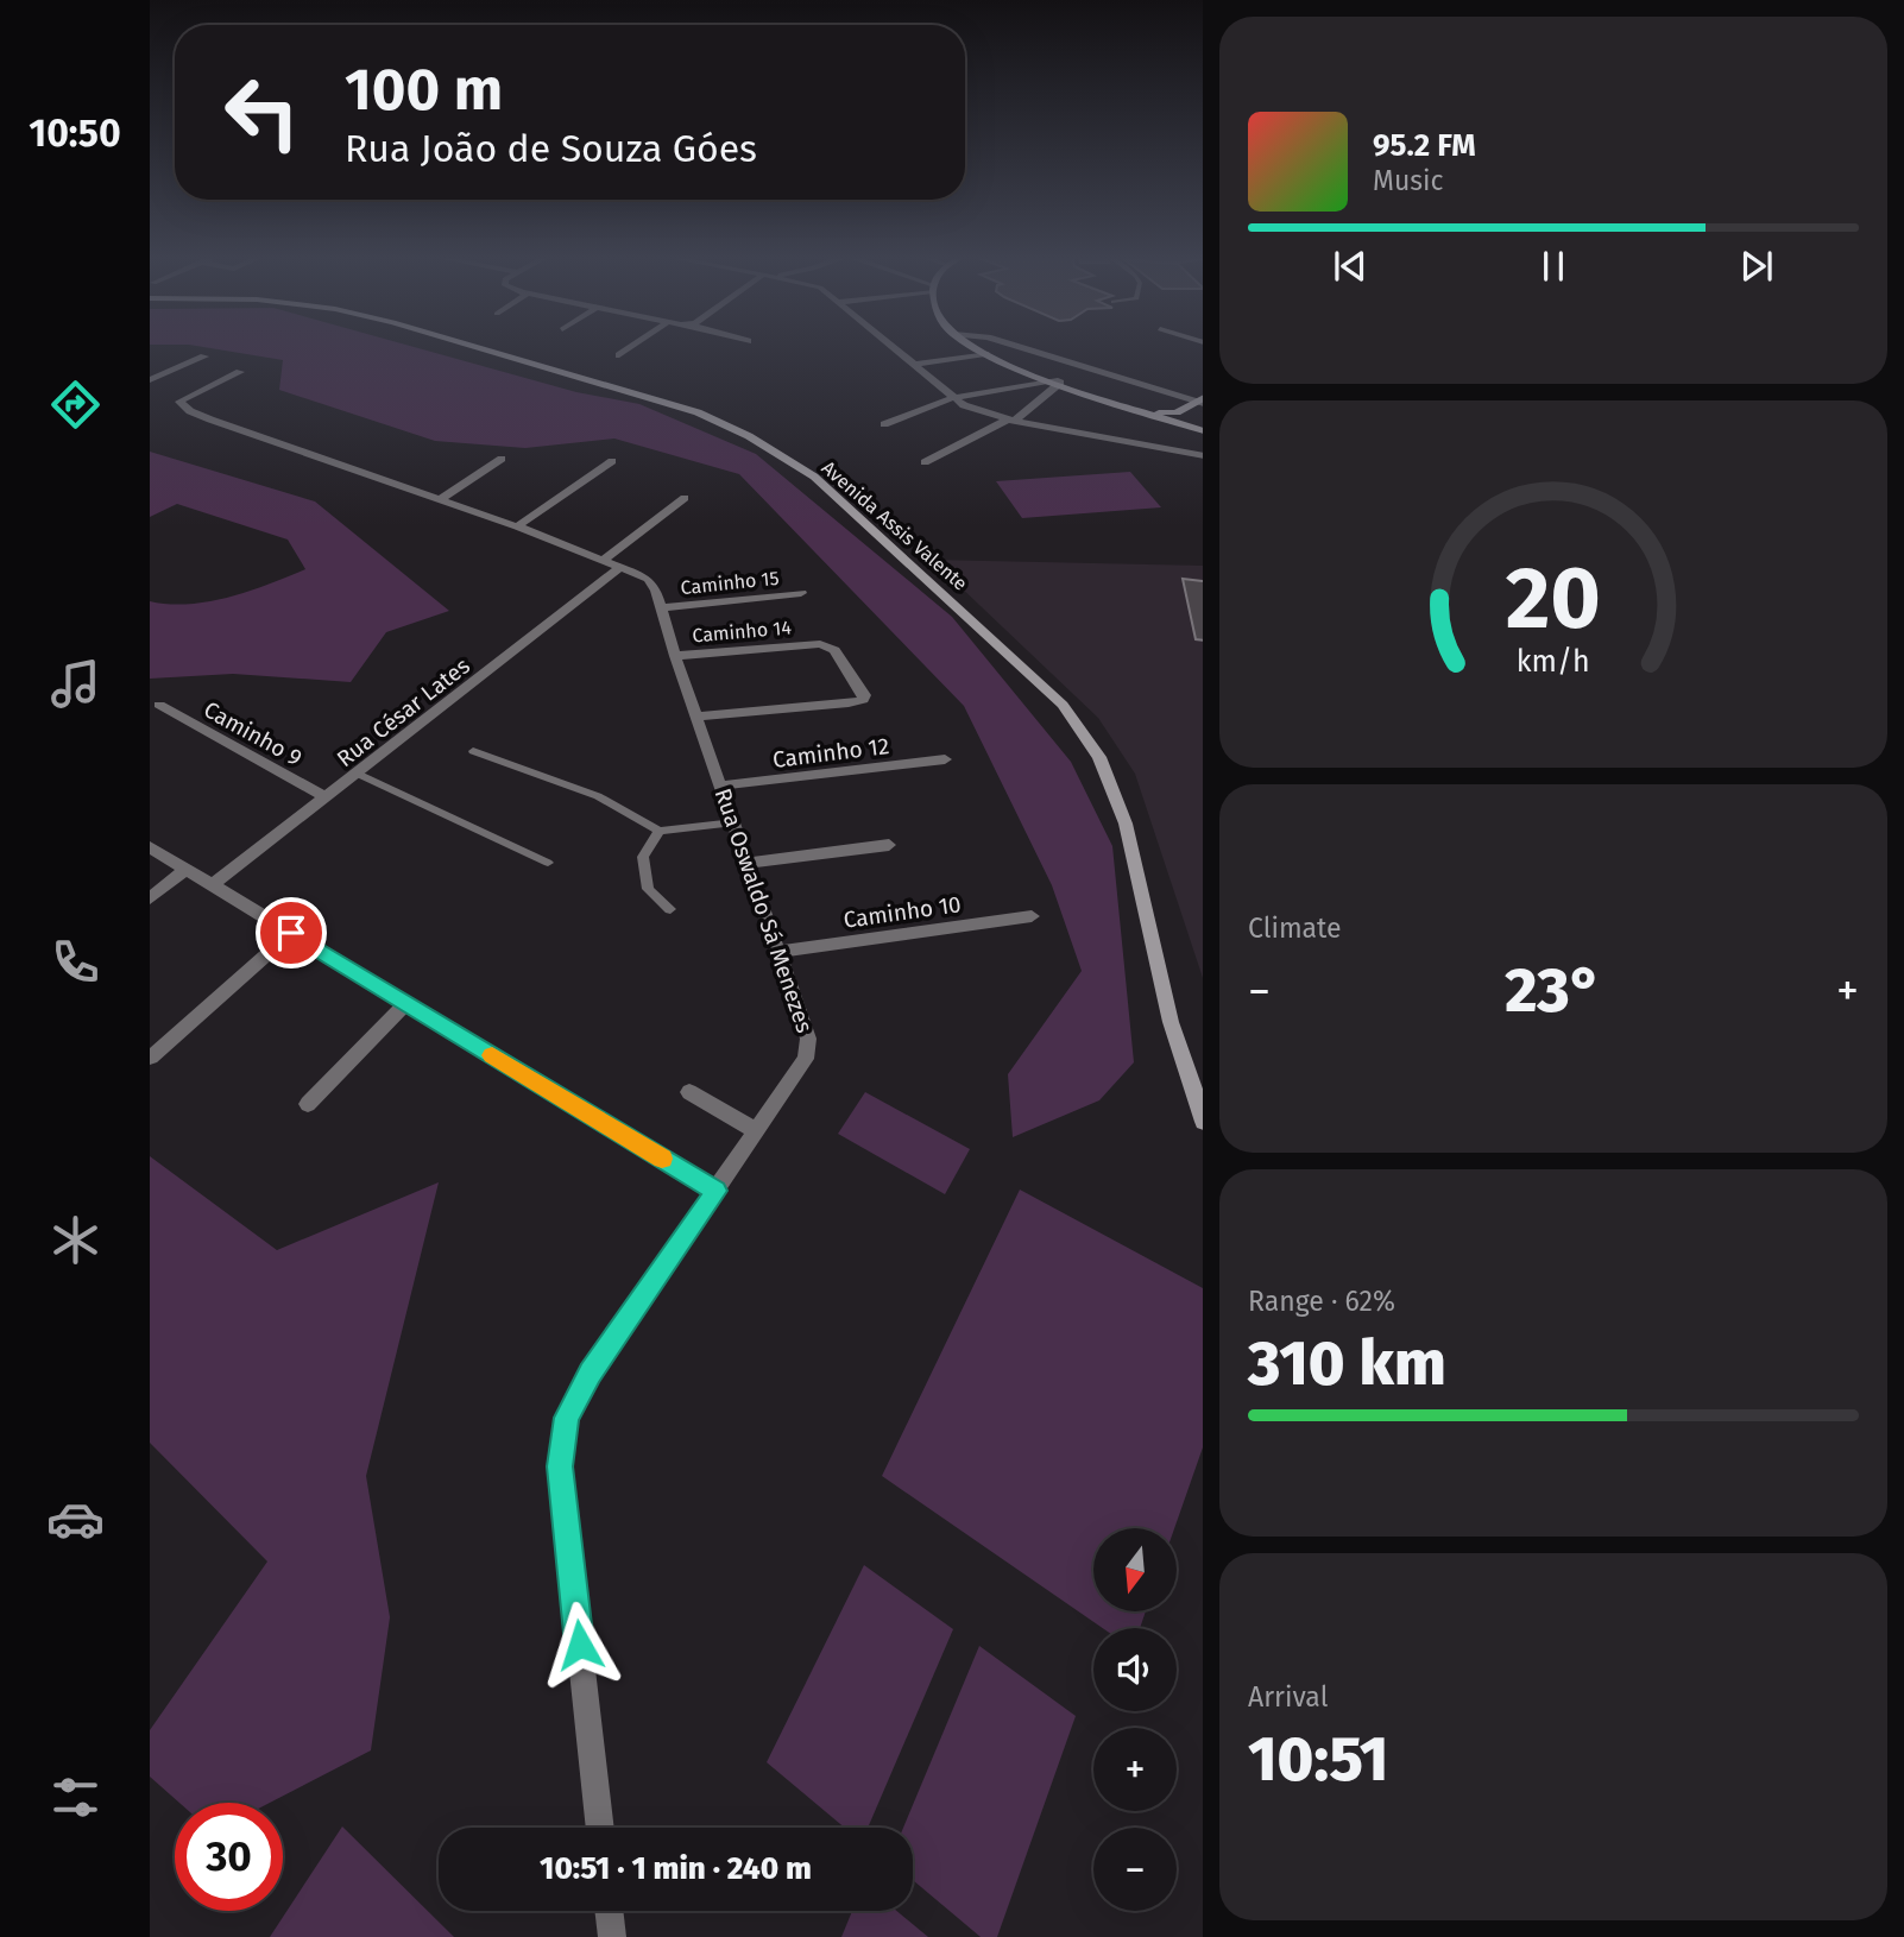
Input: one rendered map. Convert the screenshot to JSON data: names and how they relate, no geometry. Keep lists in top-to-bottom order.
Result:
{
  "streets": {
    "main road": ["Avenida Assis Valente"],
    "street": [
      "Caminho 15",
      "Caminho 14",
      "Rua César Lates",
      "Caminho 9",
      "Caminho 12",
      "Rua Oswaldo Sá Menezes",
      "Caminho 10"
    ]
  },
  "crossings": [
    ["Caminho 15", "Rua Oswaldo Sá Menezes"],
    ["Caminho 14", "Rua Oswaldo Sá Menezes"],
    ["Rua César Lates", "Caminho 9"],
    ["Rua César Lates", "Rua Oswaldo Sá Menezes"],
    ["Caminho 12", "Rua Oswaldo Sá Menezes"],
    ["Rua Oswaldo Sá Menezes", "Caminho 10"]
  ],
  "north": "bottom",
  "page": {
    "tabs": "10:50",
    "turn": ["100 m", "Rua João de Souza Góes"],
    "song": ["95.2 FM", "Music"],
    "tile": [
      "Climate",
      ["Range · 62%", "310 km"],
      ["Arrival", "10:51"]
    ],
    "heat": ["−", "23°", "+"],
    "map_buttons": ["+", "−"],
    "limit": "30",
    "trip": "10:51 · 1 min · 240 m",
    "gauge": ["20", "km/h"]
  }
}
